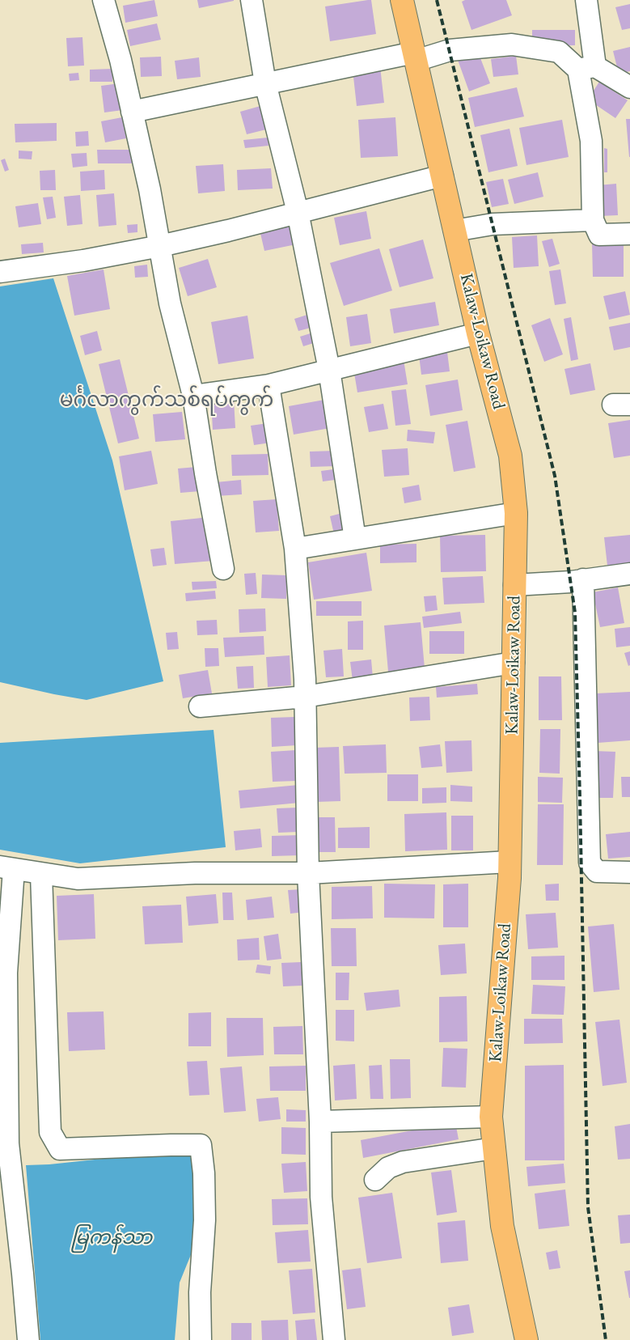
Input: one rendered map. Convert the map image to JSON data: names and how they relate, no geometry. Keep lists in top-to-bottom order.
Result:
{
  "streets": {
    "main road": ["Kalaw-Loikaw Road"]
  },
  "districts": ["မင်္ဂလာကွက်သစ်ရပ်ကွက်"],
  "water": ["မြကန်သာ"]
}
